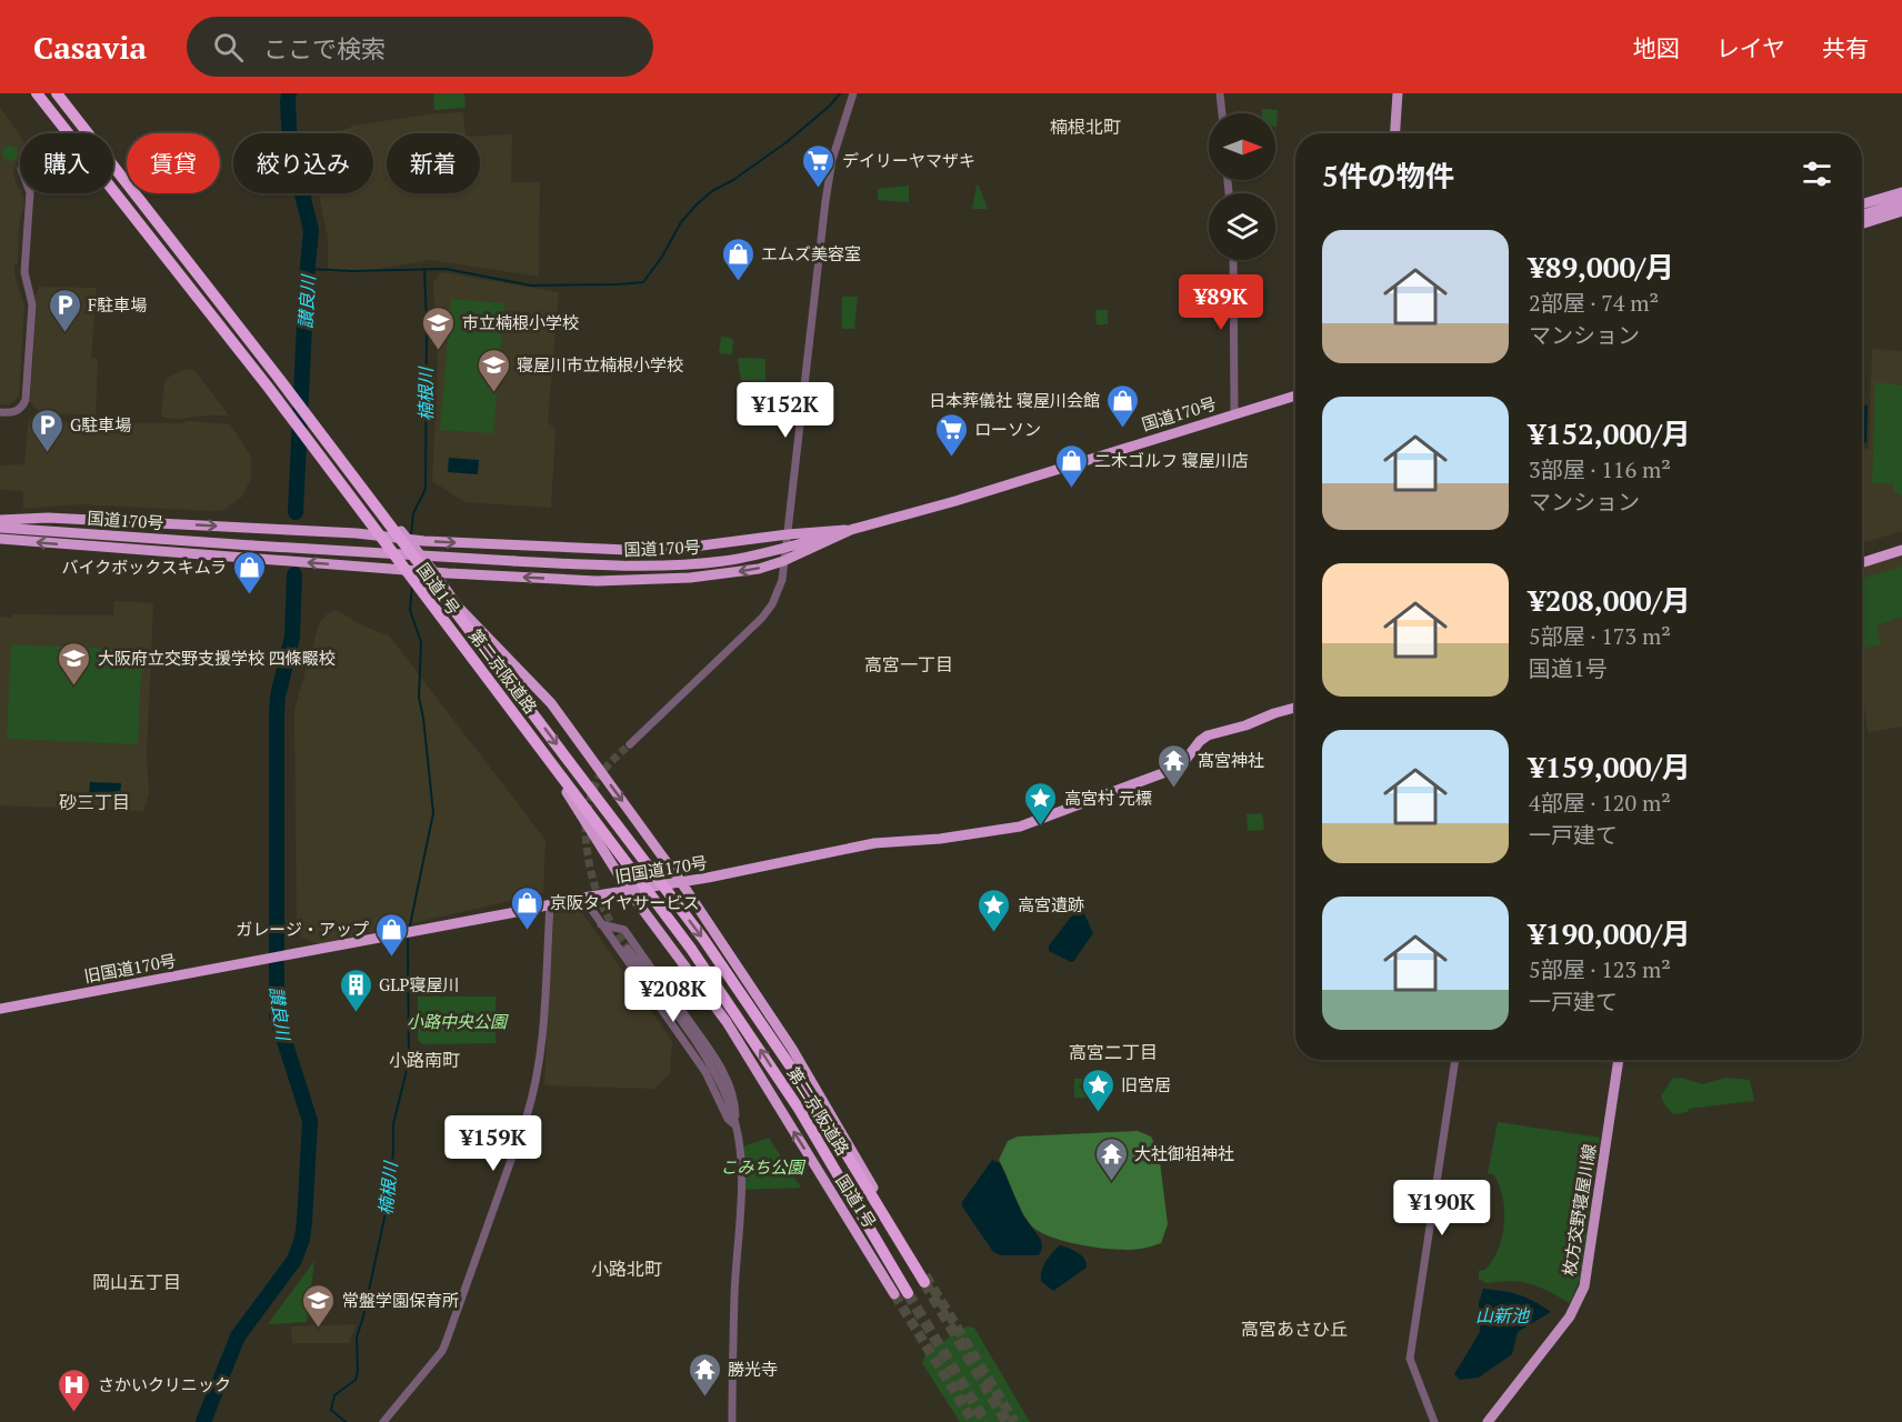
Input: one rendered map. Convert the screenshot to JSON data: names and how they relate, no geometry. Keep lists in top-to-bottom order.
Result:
{
  "streets": {
    "highway": [
      "国道170号",
      "国道1号",
      "第二京阪道路",
      "旧国道170号"
    ],
    "main road": ["枚方交野寝屋川線"]
  },
  "crossings": [
    ["国道1号", "第二京阪道路"],
    ["国道1号", "旧国道170号"]
  ],
  "districts": [
    "楠根北町",
    "高宮一丁目",
    "砂三丁目",
    "高宮二丁目",
    "小路南町",
    "小路北町",
    "岡山五丁目",
    "高宮あさひ丘"
  ],
  "water": ["讃良川", "楠根川", "山新池"],
  "parks": ["小路中央公園", "こみち公園"],
  "places": {
    "supermarket": ["デイリーヤマザキ", "ローソン"],
    "shop": [
      "エムズ美容室",
      "日本葬儀社 寝屋川会館",
      "二木ゴルフ 寝屋川店",
      "バイクボックスキムラ",
      "京阪タイヤサービス",
      "ガレージ・アップ"
    ],
    "parking": ["F駐車場", "G駐車場"],
    "school or university": [
      "市立楠根小学校",
      "寝屋川市立楠根小学校",
      "大阪府立交野支援学校 四條畷校",
      "常盤学園保育所"
    ],
    "temple": ["髙宮神社", "大社御祖神社", "勝光寺"],
    "place": ["高宮村 元標", "高宮遺跡", "旧宮居"],
    "building": ["GLP寝屋川"],
    "hospital": ["さかいクリニック"]
  },
  "north": "right",
  "page": {
    "header": "Casavia",
    "search": "ここで検索",
    "nav": ["地図", "レイヤ", "共有"],
    "chip": [
      "購入",
      "賃貸",
      "絞り込み",
      "新着"
    ],
    "heading": "5件の物件",
    "list": [
      {
        "name": "¥89,000/月",
        "note": "2部屋 · 74 m² · マンション"
      },
      {
        "name": "¥152,000/月",
        "note": "3部屋 · 116 m² · マンション"
      },
      {
        "name": "¥208,000/月",
        "note": "5部屋 · 173 m² · 国道1号"
      },
      {
        "name": "¥159,000/月",
        "note": "4部屋 · 120 m² · 一戸建て"
      },
      {
        "name": "¥190,000/月",
        "note": "5部屋 · 123 m² · 一戸建て"
      }
    ],
    "price": [
      "¥89K",
      "¥152K",
      "¥208K",
      "¥159K",
      "¥190K"
    ]
  }
}
